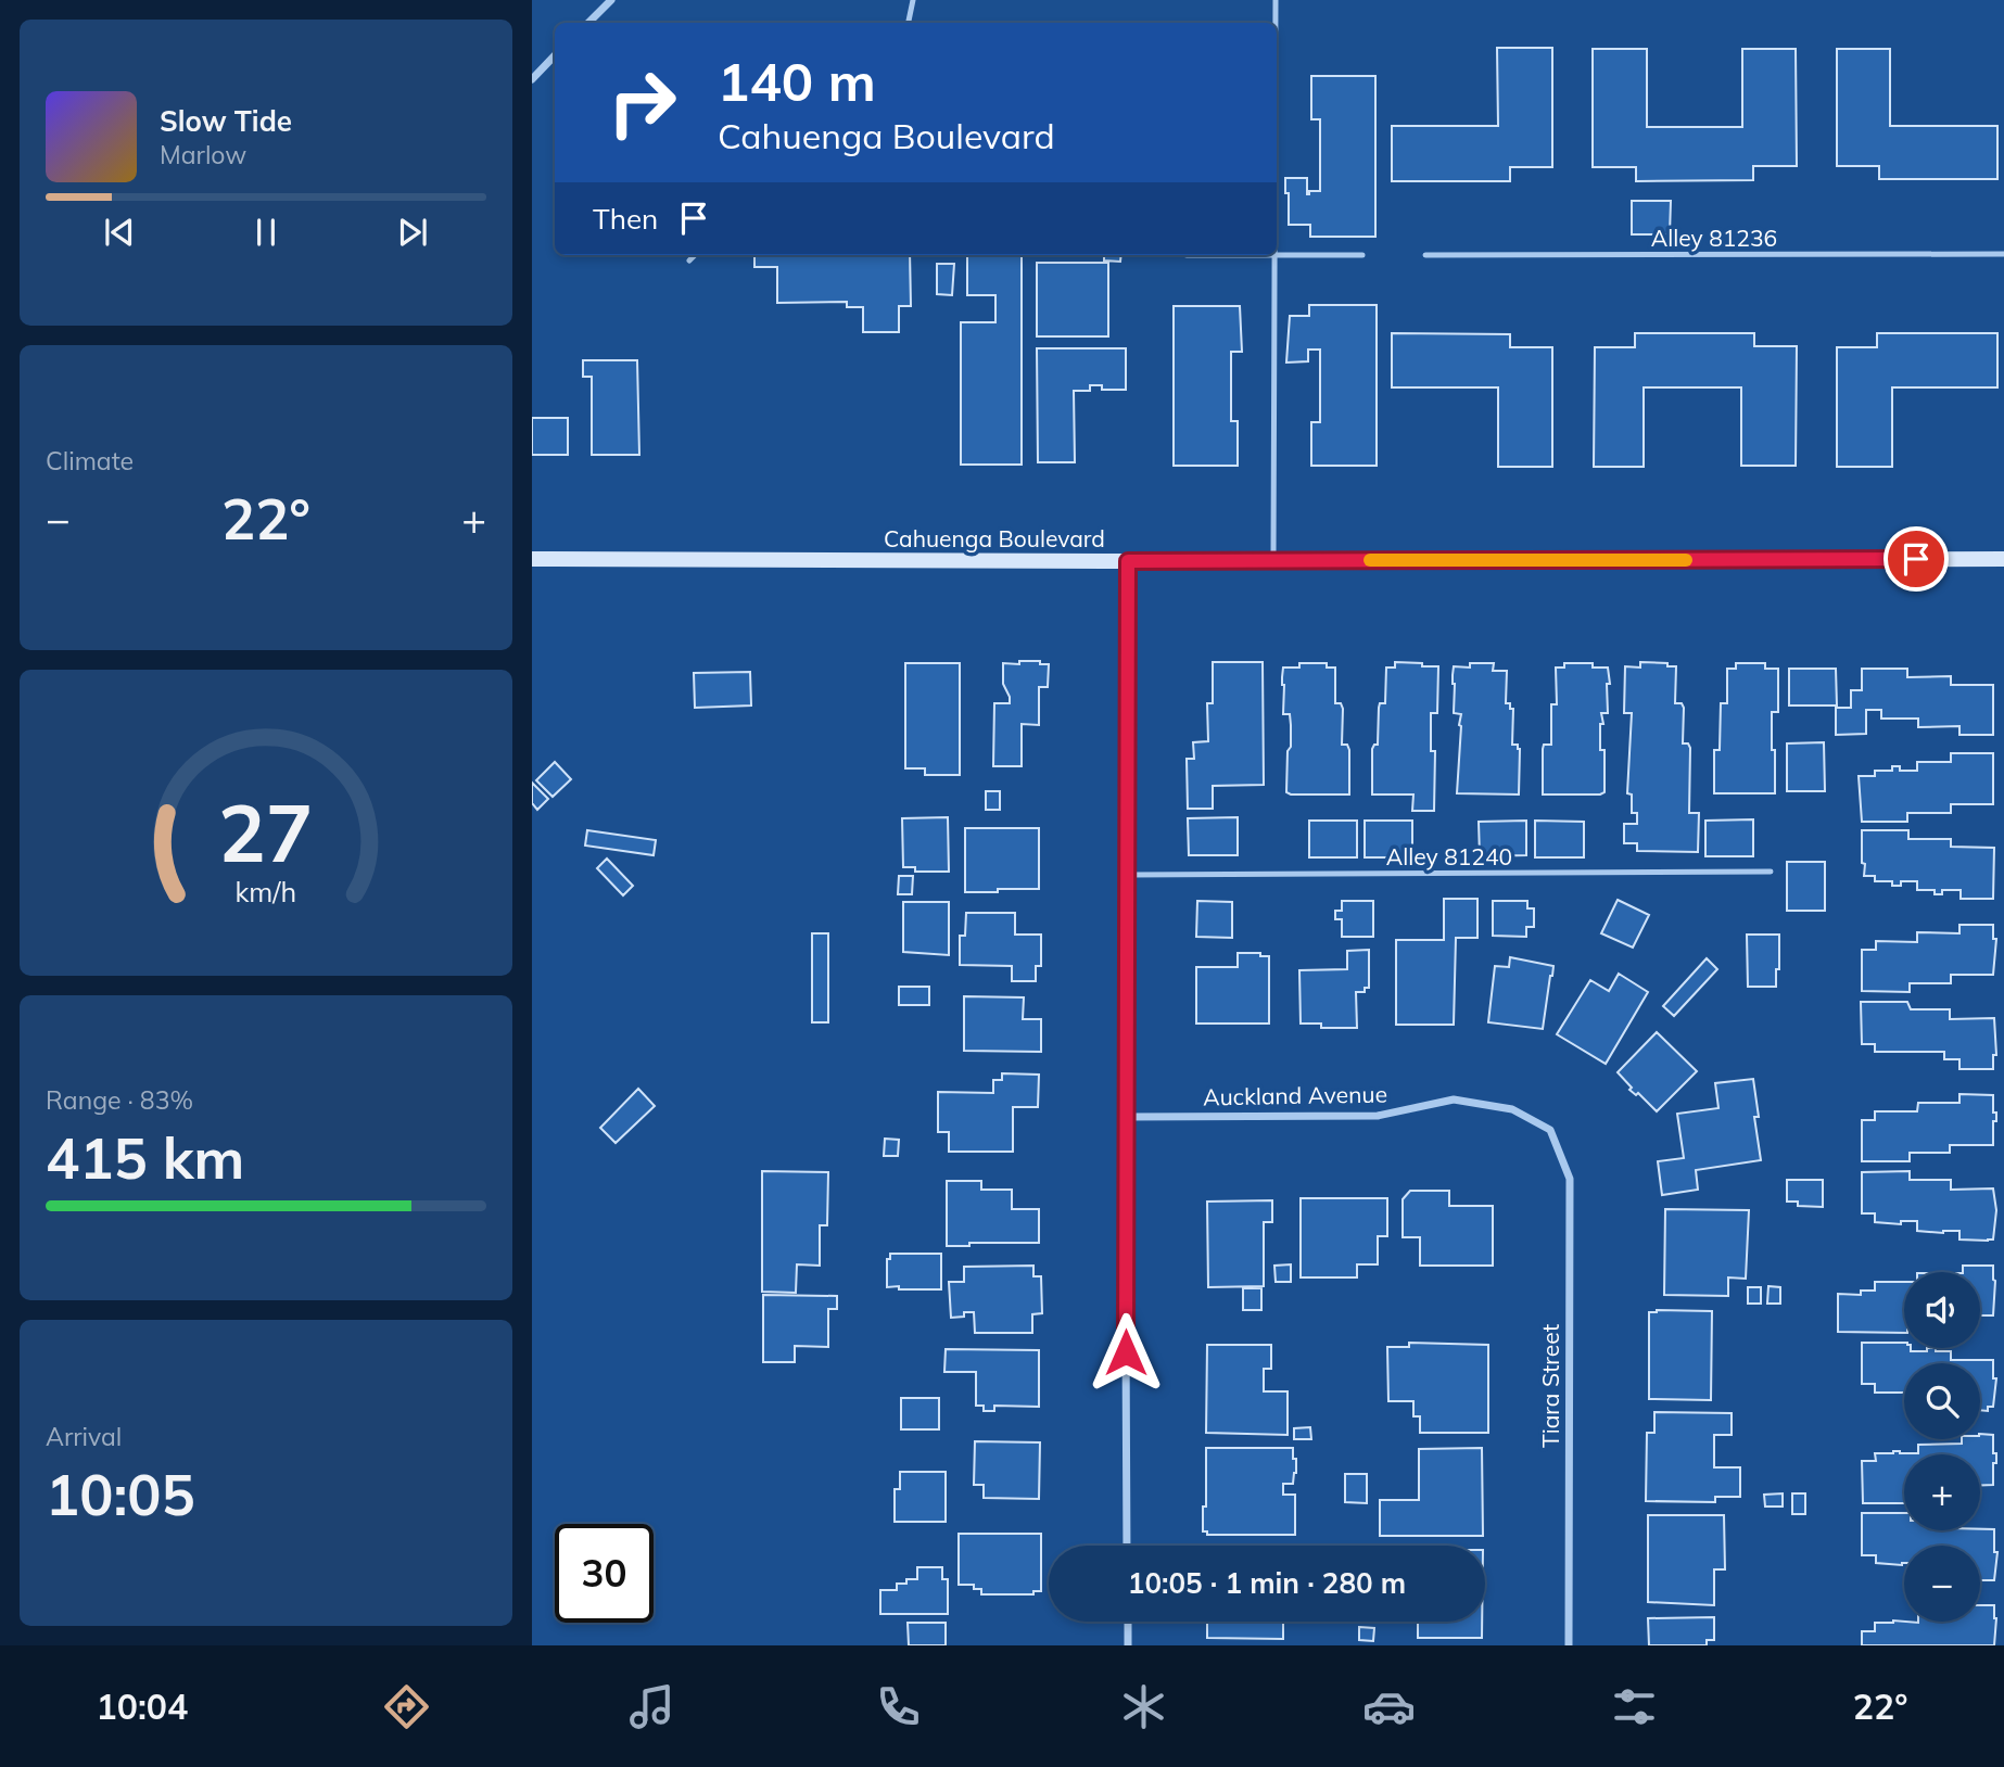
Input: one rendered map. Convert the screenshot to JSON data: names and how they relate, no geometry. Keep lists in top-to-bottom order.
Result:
{
  "streets": {
    "main road": ["Cahuenga Boulevard"],
    "street": ["Auckland Avenue", "Tiara Street"],
    "lane": ["Alley 81236", "Alley 81240"]
  },
  "crossings": [
    ["Auckland Avenue", "Tiara Street"]
  ],
  "page": {
    "turn": ["140 m", "Cahuenga Boulevard"],
    "song": ["Slow Tide", "Marlow"],
    "then": "Then",
    "tile": [
      "Climate",
      ["Range · 83%", "415 km"],
      ["Arrival", "10:05"]
    ],
    "heat": ["−", "22°", "+"],
    "map_buttons": ["+", "−"],
    "limit": "30",
    "trip": "10:05 · 1 min · 280 m",
    "tabs": ["10:04", "22°"],
    "gauge": ["27", "km/h"]
  }
}
